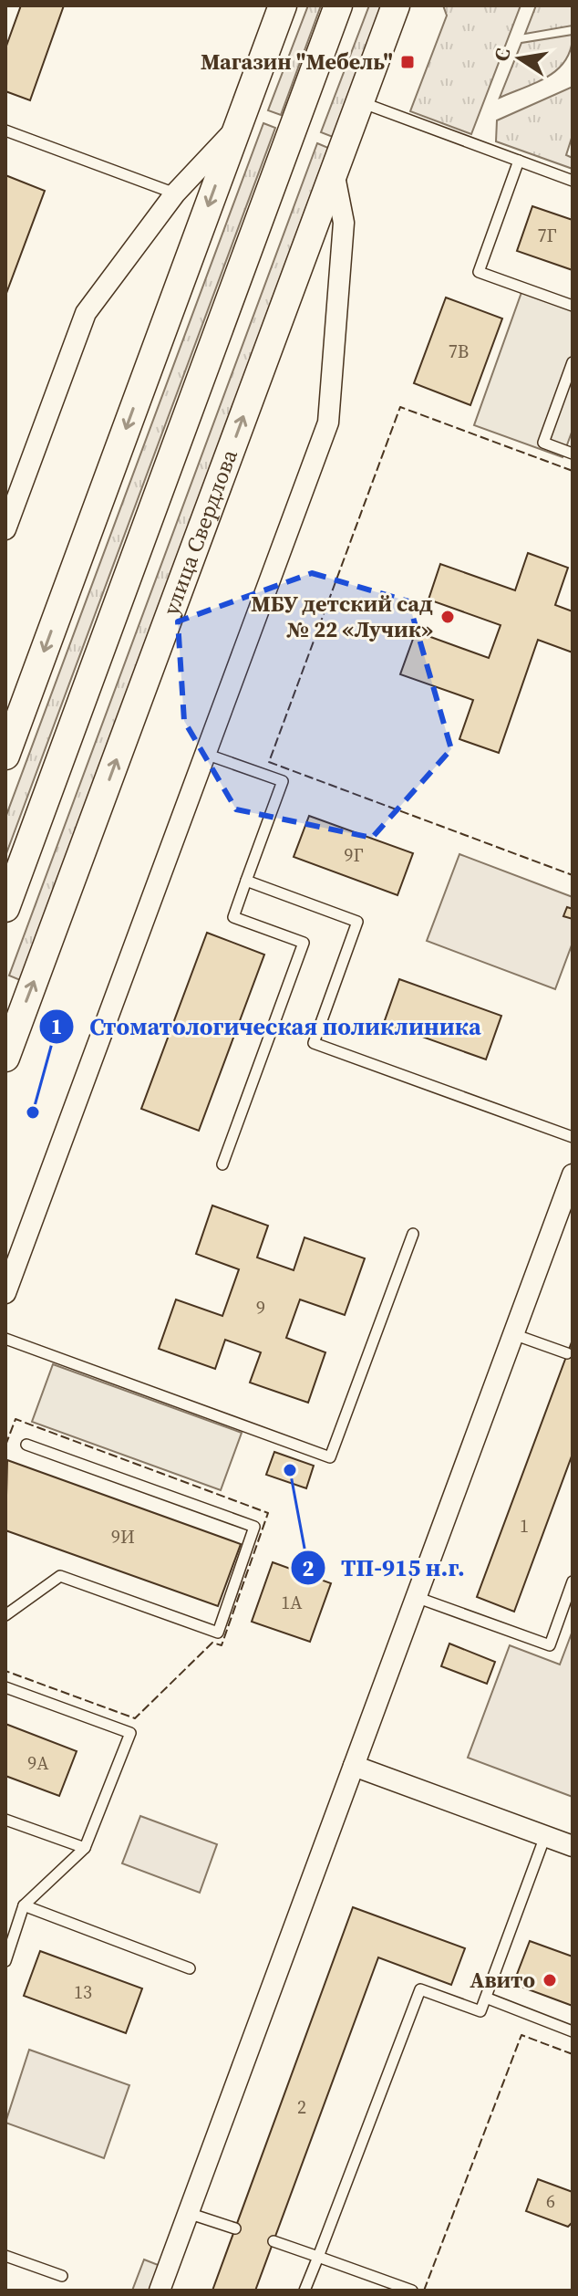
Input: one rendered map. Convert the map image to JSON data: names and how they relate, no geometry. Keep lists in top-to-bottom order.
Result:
{
  "streets": {
    "main road": ["улица Свердлова"]
  },
  "places": {
    "transit": ["Магазин \"Мебель\""],
    "other": [
      "МБУ детский сад № 22 «Лучик»",
      "Стоматологическая поликлиника",
      "ТП-915 н.г.",
      "Авито"
    ]
  },
  "house_numbers": [
    "7Г",
    "7В",
    "9Г",
    "9",
    "1",
    "9И",
    "1А",
    "9А",
    "13",
    "2",
    "6"
  ],
  "north": "left"
}
